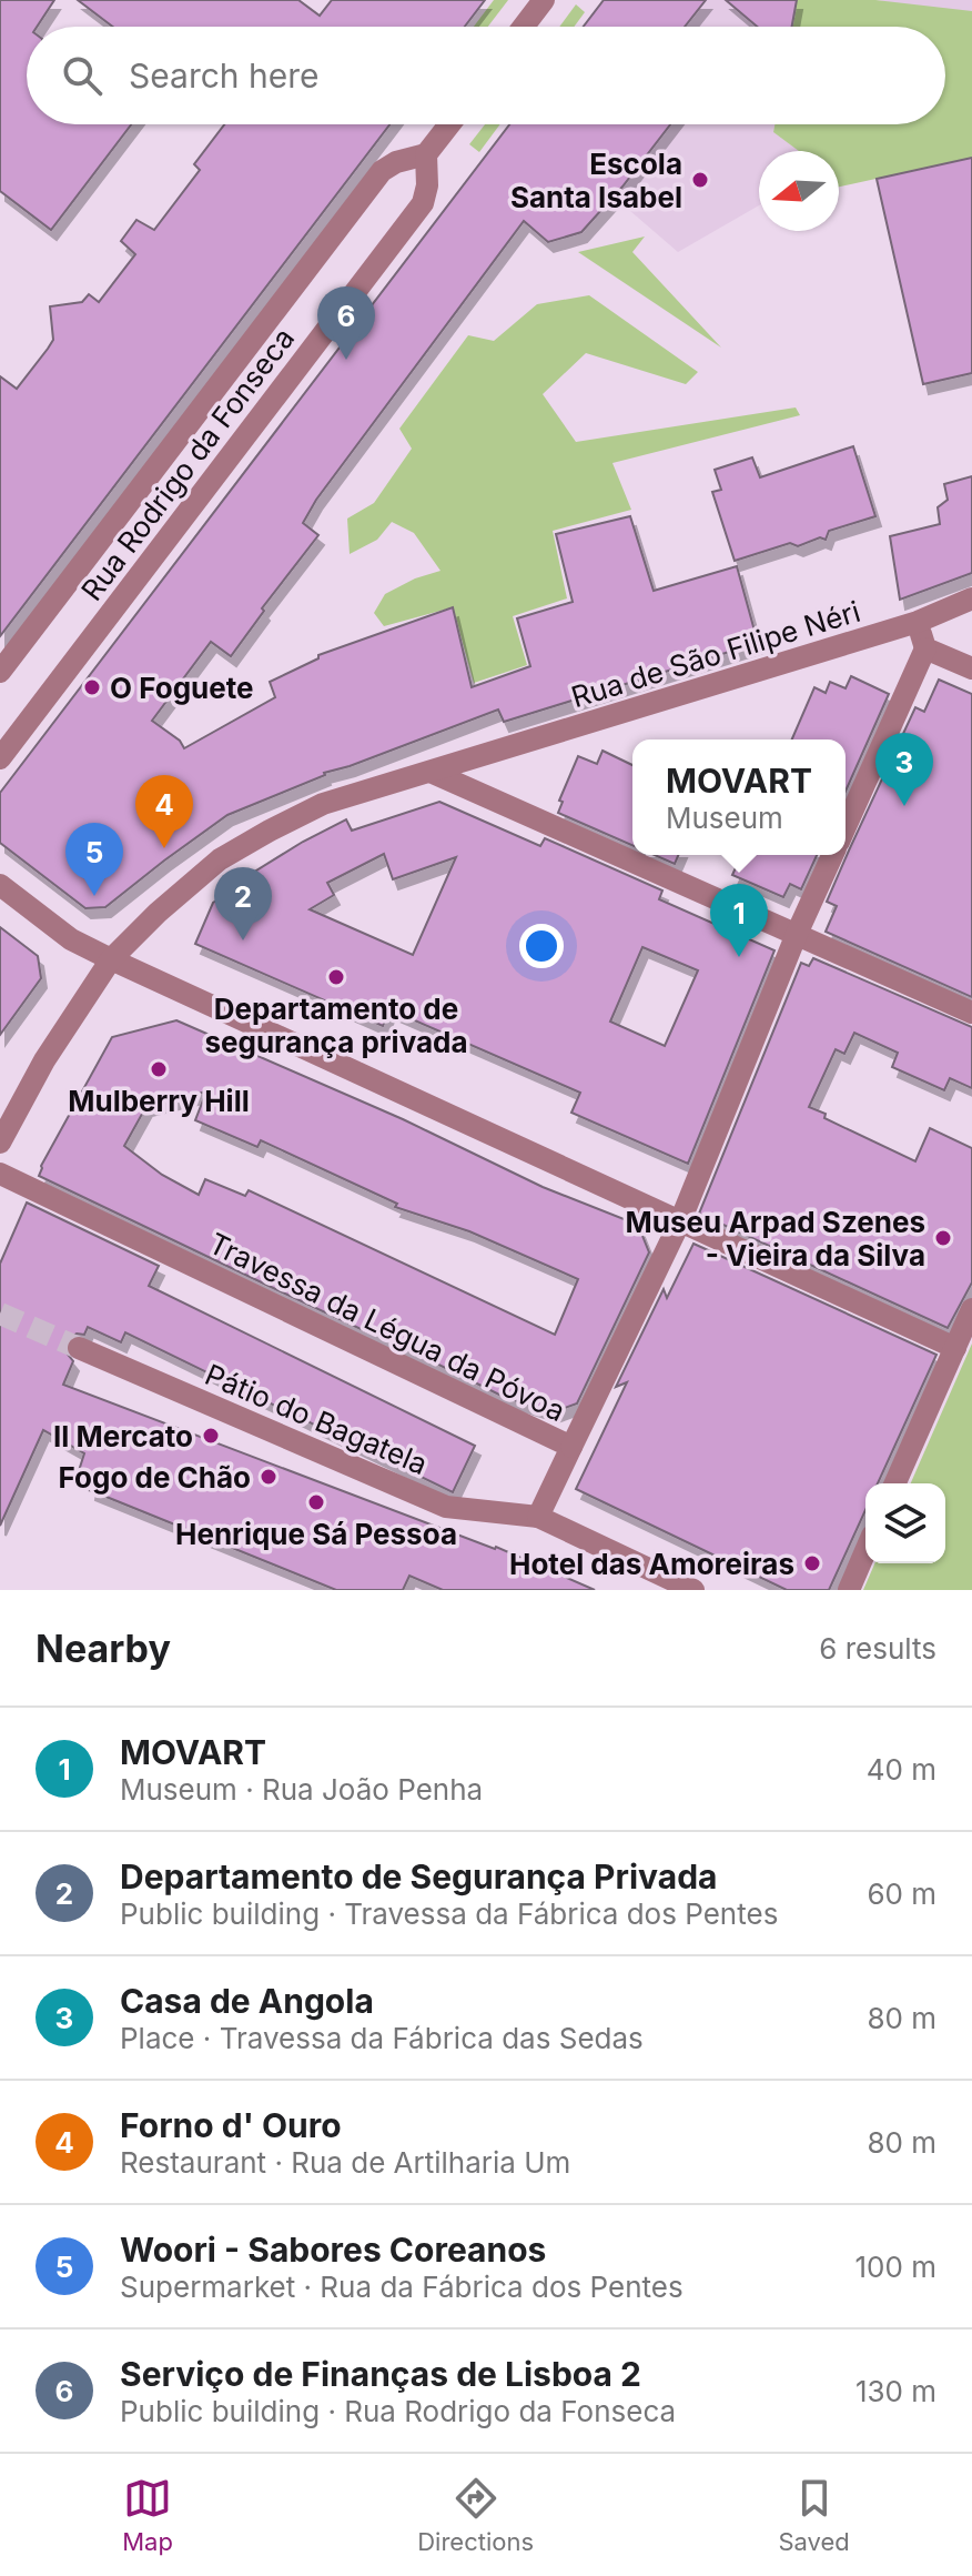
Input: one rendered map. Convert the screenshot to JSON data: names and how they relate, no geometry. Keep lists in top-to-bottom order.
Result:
{
  "streets": {
    "street": [
      "Rua Rodrigo da Fonseca",
      "Rua de São Filipe Néri",
      "Travessa da Légua da Póvoa",
      "Pátio do Bagatela"
    ]
  },
  "crossings": [
    ["Travessa da Légua da Póvoa", "Pátio do Bagatela"]
  ],
  "places": [
    "Escola Santa Isabel",
    "O Foguete",
    "Departamento de segurança privada",
    "Mulberry Hill",
    "Museu Arpad Szenes - Vieira da Silva",
    "Il Mercato",
    "Fogo de Chão",
    "Henrique Sá Pessoa",
    "Hotel das Amoreiras"
  ],
  "north": "left",
  "page": {
    "search": "Search here",
    "pins": [
      "6",
      "3",
      "4",
      "5",
      "2",
      "1"
    ],
    "popup": ["MOVART", "Museum"],
    "heading": ["Nearby", "6 results"],
    "list": [
      {
        "mark": "1",
        "name": "MOVART",
        "note": "Museum · Rua João Penha",
        "value": "40 m"
      },
      {
        "mark": "2",
        "name": "Departamento de Segurança Privada",
        "note": "Public building · Travessa da Fábrica dos Pentes",
        "value": "60 m"
      },
      {
        "mark": "3",
        "name": "Casa de Angola",
        "note": "Place · Travessa da Fábrica das Sedas",
        "value": "80 m"
      },
      {
        "mark": "4",
        "name": "Forno d' Ouro",
        "note": "Restaurant · Rua de Artilharia Um",
        "value": "80 m"
      },
      {
        "mark": "5",
        "name": "Woori - Sabores Coreanos",
        "note": "Supermarket · Rua da Fábrica dos Pentes",
        "value": "100 m"
      },
      {
        "mark": "6",
        "name": "Serviço de Finanças de Lisboa 2",
        "note": "Public building · Rua Rodrigo da Fonseca",
        "value": "130 m"
      }
    ],
    "nav": ["Map", "Directions", "Saved"]
  }
}
